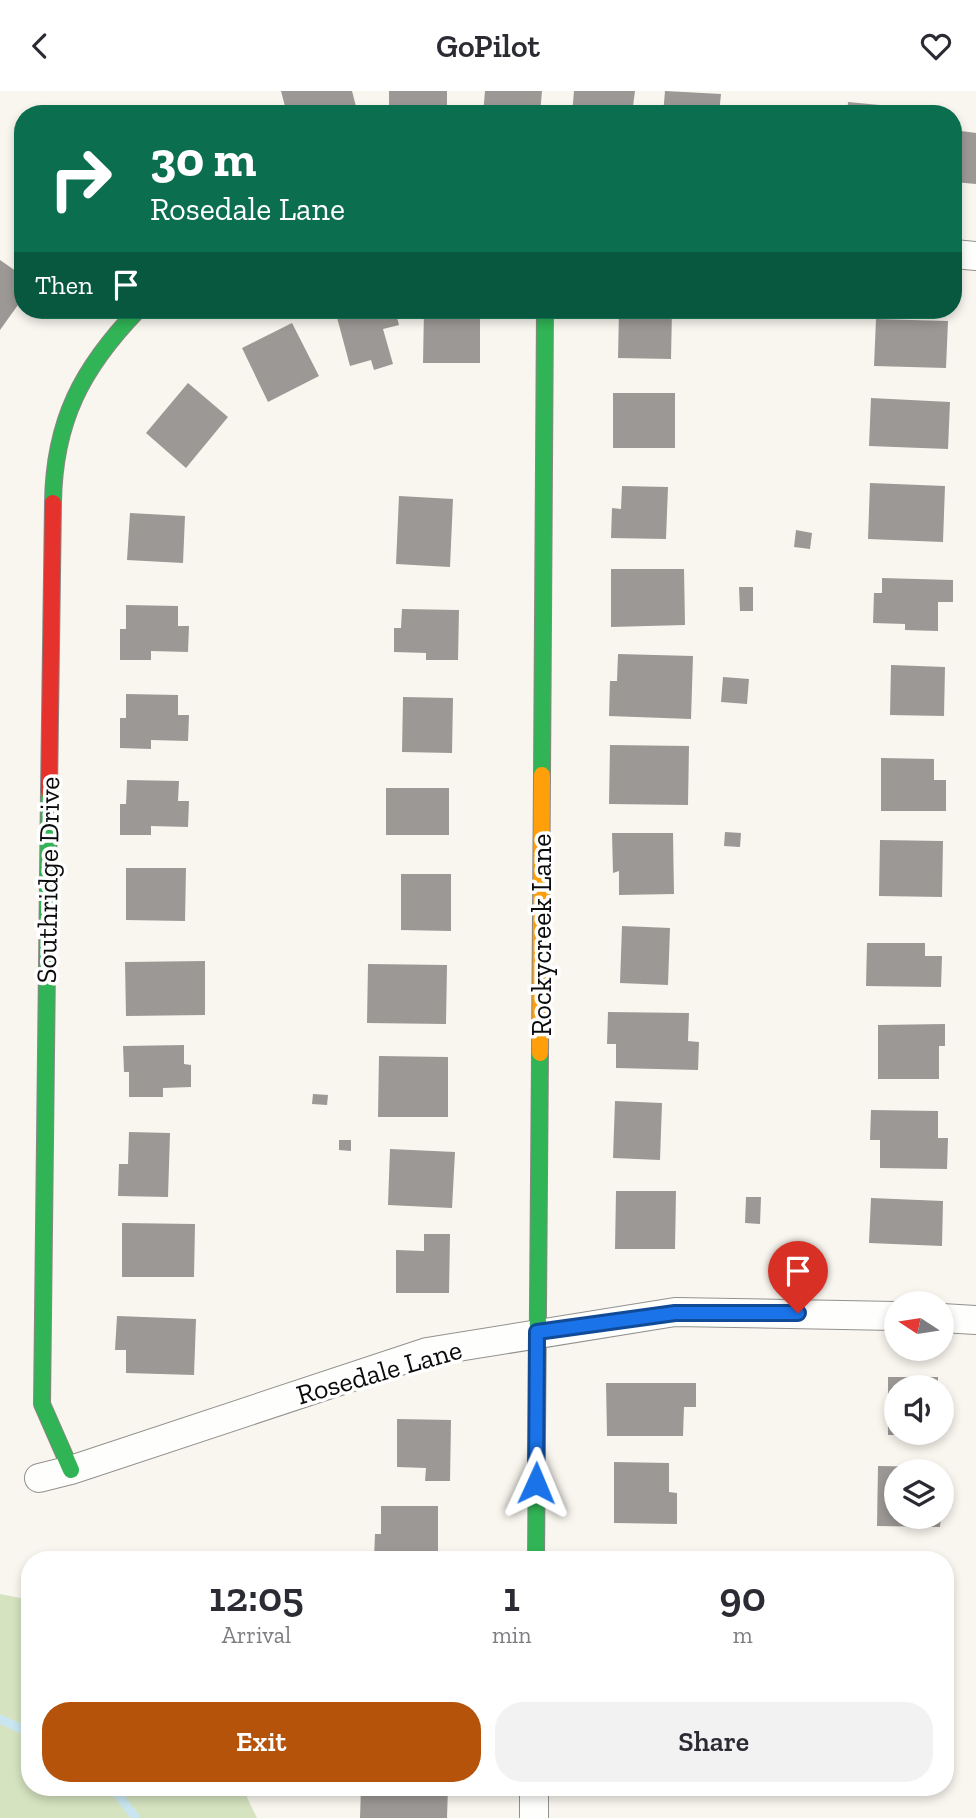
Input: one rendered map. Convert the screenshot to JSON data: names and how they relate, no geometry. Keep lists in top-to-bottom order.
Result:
{
  "streets": {
    "street": ["Southridge Drive", "Rockycreek Lane", "Rosedale Lane"]
  },
  "crossings": [
    ["Southridge Drive", "Rosedale Lane"],
    ["Rockycreek Lane", "Rosedale Lane"]
  ],
  "north": "left",
  "page": {
    "header": "GoPilot",
    "turn": ["30 m", "Rosedale Lane"],
    "then": "Then",
    "eta": [
      "12:05",
      "Arrival",
      "1",
      "min",
      "90",
      "m"
    ],
    "buttons": ["Exit", "Share"]
  }
}
